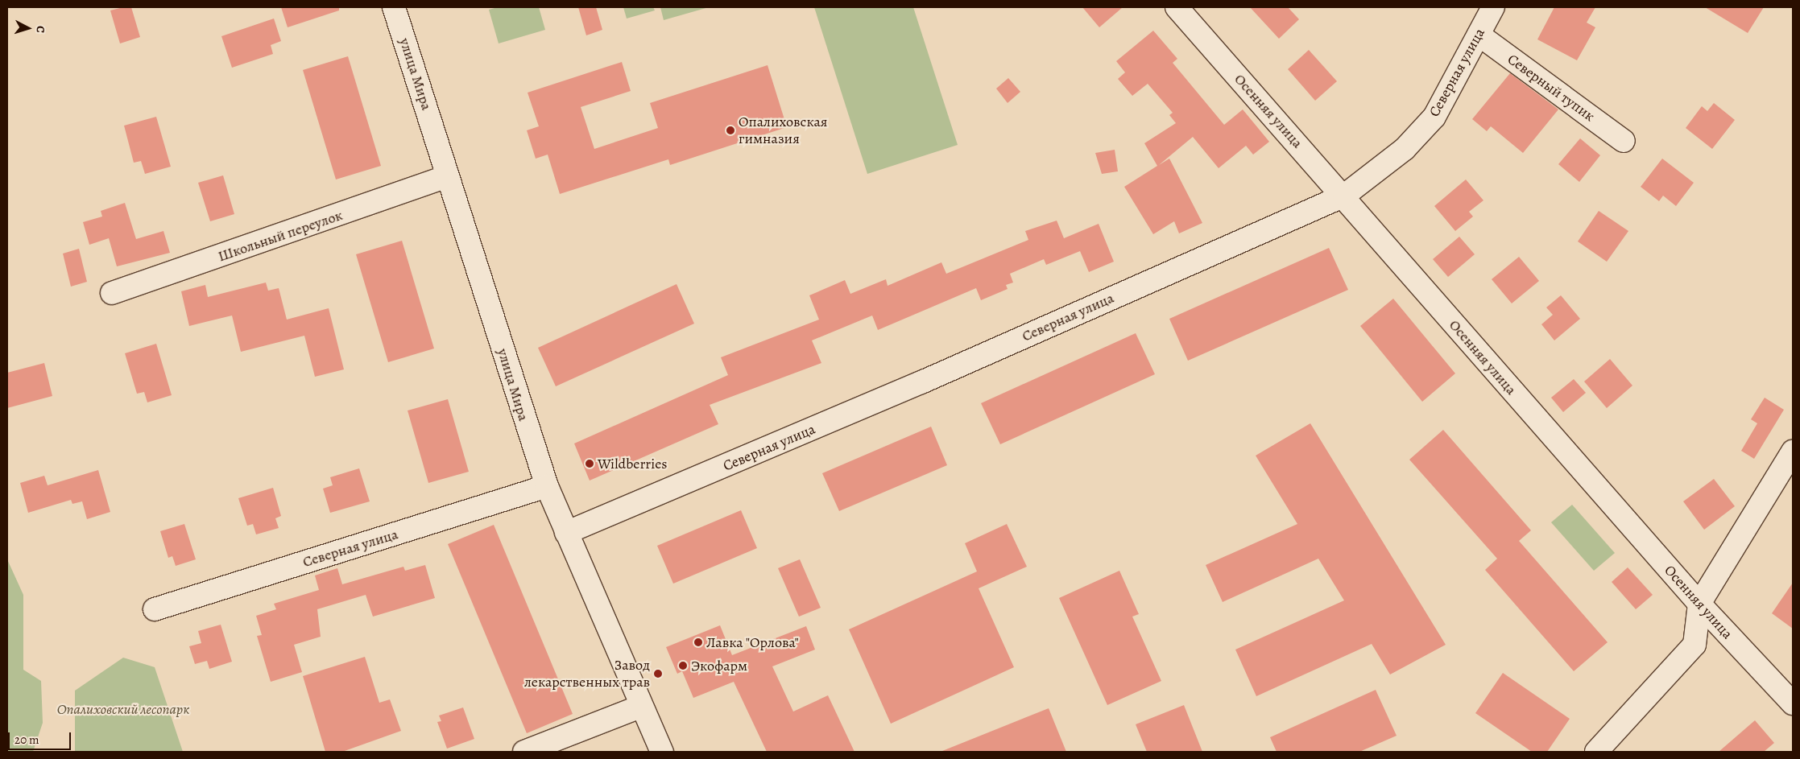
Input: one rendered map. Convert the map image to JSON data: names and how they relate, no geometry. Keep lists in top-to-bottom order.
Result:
{
  "streets": {
    "street": [
      "Северная улица",
      "улица Мира",
      "Северный тупик",
      "Осенняя улица",
      "Школьный переулок"
    ]
  },
  "crossings": [
    ["Северная улица", "улица Мира"],
    ["Северная улица", "Северный тупик"],
    ["Северная улица", "Осенняя улица"],
    ["улица Мира", "Школьный переулок"]
  ],
  "parks": ["Опалиховский лесопарк"],
  "places": [
    "Опалиховская гимназия",
    "Wildberries",
    "Лавка \"Орлова\"",
    "Экофарм",
    "Завод лекарственных трав"
  ],
  "scale_bar": "20 m",
  "north": "right"
}
